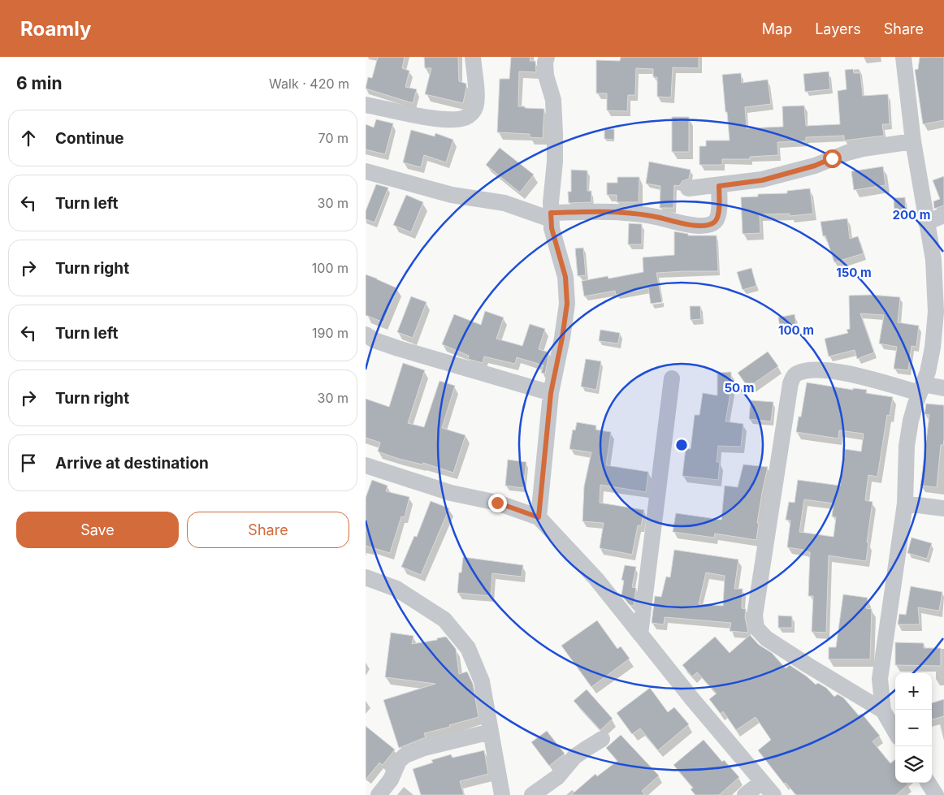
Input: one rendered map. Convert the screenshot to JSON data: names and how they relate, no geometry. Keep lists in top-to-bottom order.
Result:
{
  "page": {
    "header": "Roamly",
    "nav": ["Map", "Layers", "Share"],
    "heading": ["6 min", "Walk · 420 m"],
    "list": [
      ["Continue", "70 m"],
      ["Turn left", "30 m"],
      ["Turn right", "100 m"],
      ["Turn left", "190 m"],
      ["Turn right", "30 m"],
      "Arrive at destination"
    ],
    "buttons": ["Save", "Share"],
    "map_buttons": ["+", "−"]
  },
  "rings": [
    "200 m",
    "150 m",
    "100 m",
    "50 m"
  ]
}
